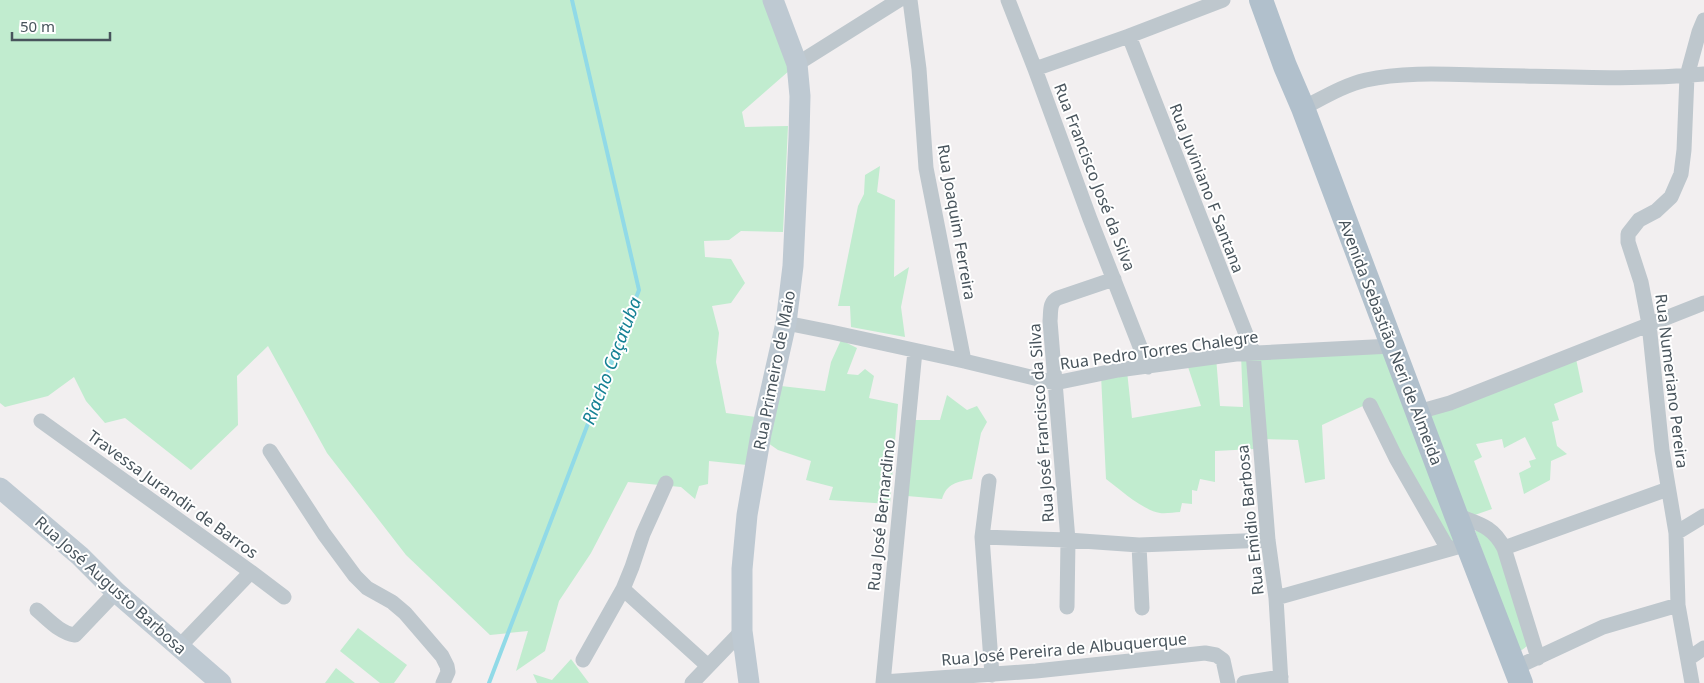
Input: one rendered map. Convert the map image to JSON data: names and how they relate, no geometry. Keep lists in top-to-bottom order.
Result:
{
  "streets": {
    "main road": ["Avenida Sebastião Neri de Almeida"],
    "street": [
      "Rua Francisco José da Silva",
      "Rua Juviniano F Santana",
      "Rua Joaquim Ferreira",
      "Rua Pedro Torres Chalegre",
      "Rua Primeiro de Maio",
      "Rua Numeriano Pereira",
      "Rua José Francisco da Silva",
      "Travessa Jurandir de Barros",
      "Rua José Bernardino",
      "Rua Emidio Barbosa",
      "Rua José Augusto Barbosa",
      "Rua José Pereira de Albuquerque"
    ]
  },
  "crossings": [
    ["Rua Francisco José da Silva", "Rua Pedro Torres Chalegre"],
    ["Rua Francisco José da Silva", "Rua José Francisco da Silva"],
    ["Rua Juviniano F Santana", "Rua Pedro Torres Chalegre"],
    ["Rua Juviniano F Santana", "Rua Emidio Barbosa"],
    ["Rua Joaquim Ferreira", "Rua Pedro Torres Chalegre"],
    ["Avenida Sebastião Neri de Almeida", "Rua Pedro Torres Chalegre"],
    ["Rua Pedro Torres Chalegre", "Rua Primeiro de Maio"],
    ["Rua Pedro Torres Chalegre", "Rua José Francisco da Silva"],
    ["Rua Pedro Torres Chalegre", "Rua José Bernardino"],
    ["Rua Pedro Torres Chalegre", "Rua Emidio Barbosa"],
    ["Rua José Bernardino", "Rua José Pereira de Albuquerque"]
  ],
  "water": ["Riacho Caçatuba"],
  "scale_bar": "50 m"
}
